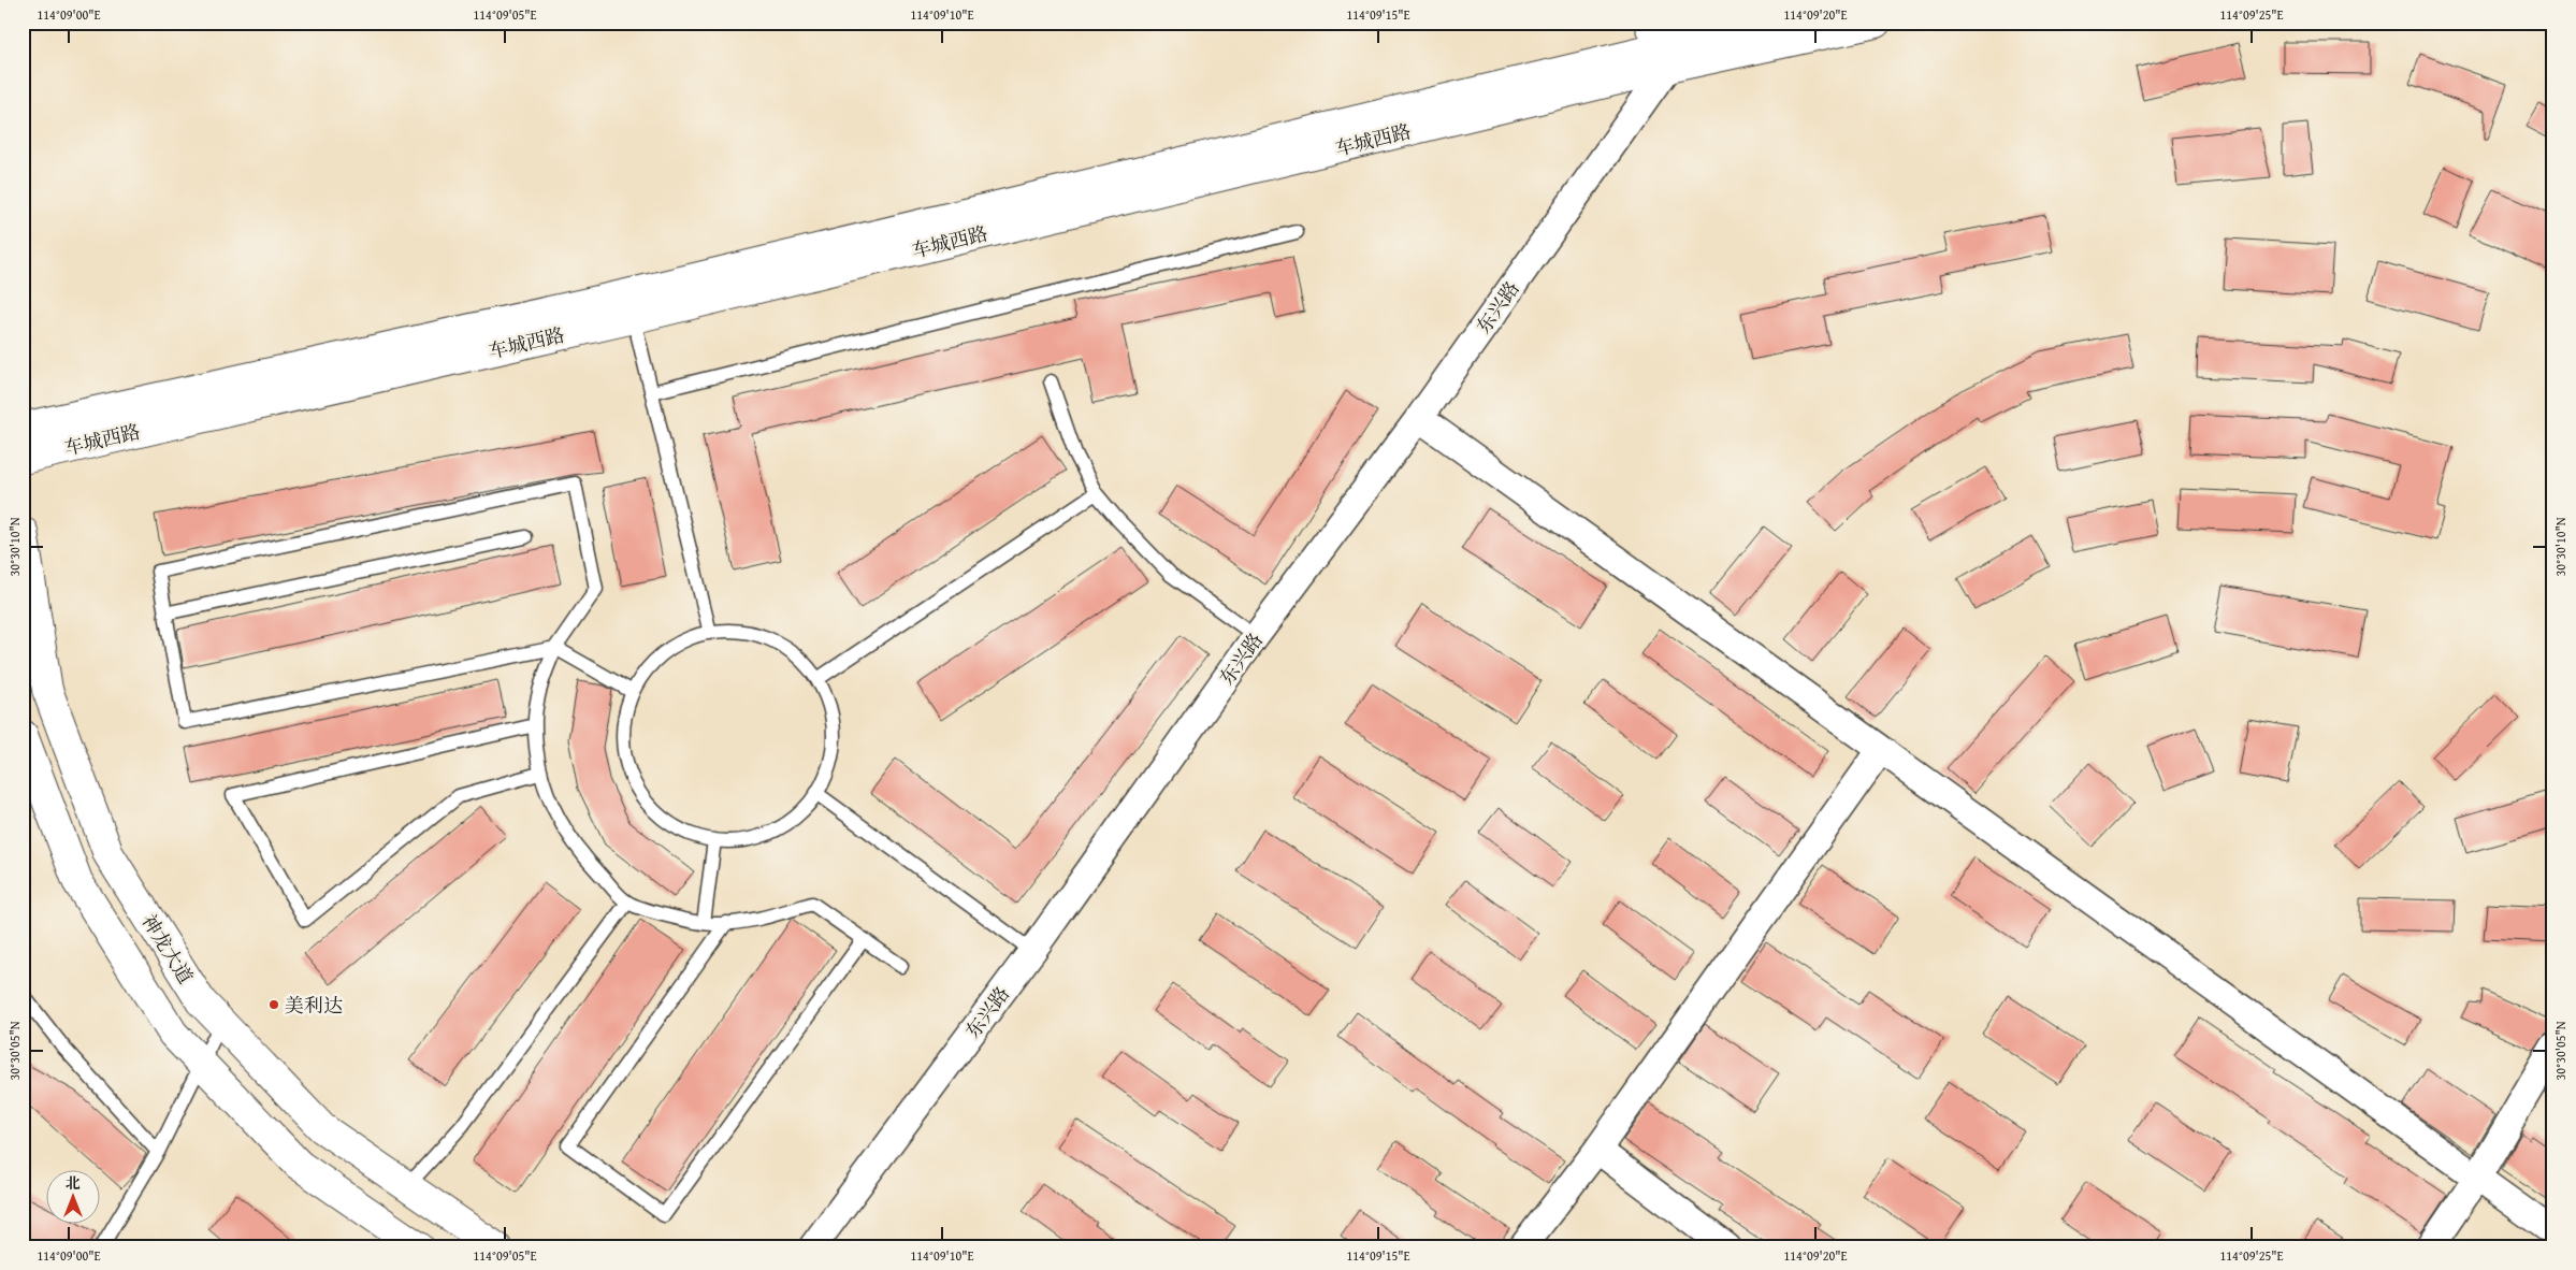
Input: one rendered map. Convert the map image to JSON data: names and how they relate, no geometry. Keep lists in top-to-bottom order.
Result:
{
  "streets": {
    "main road": ["车城西路", "神龙大道"],
    "street": ["东兴路"]
  },
  "crossings": [
    ["车城西路", "东兴路"]
  ],
  "places": ["美利达"],
  "north": "top",
  "coordinates": [
    "114°09'00\"E",
    "114°09'05\"E",
    "114°09'10\"E",
    "114°09'15\"E",
    "114°09'20\"E",
    "114°09'25\"E",
    "30°30'10\"N",
    "30°30'05\"N"
  ]
}
